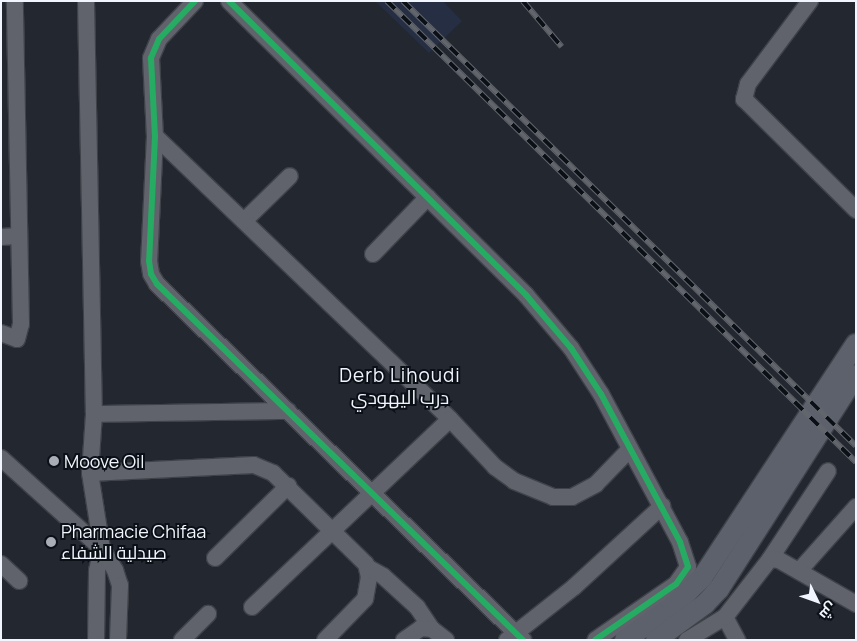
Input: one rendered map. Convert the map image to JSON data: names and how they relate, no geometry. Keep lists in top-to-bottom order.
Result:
{
  "districts": ["Derb Lihoudi درب اليهودي"],
  "places": ["Moove Oil", "Pharmacie Chifaa صيدلية الشفاء"],
  "north": "bottom right"
}
